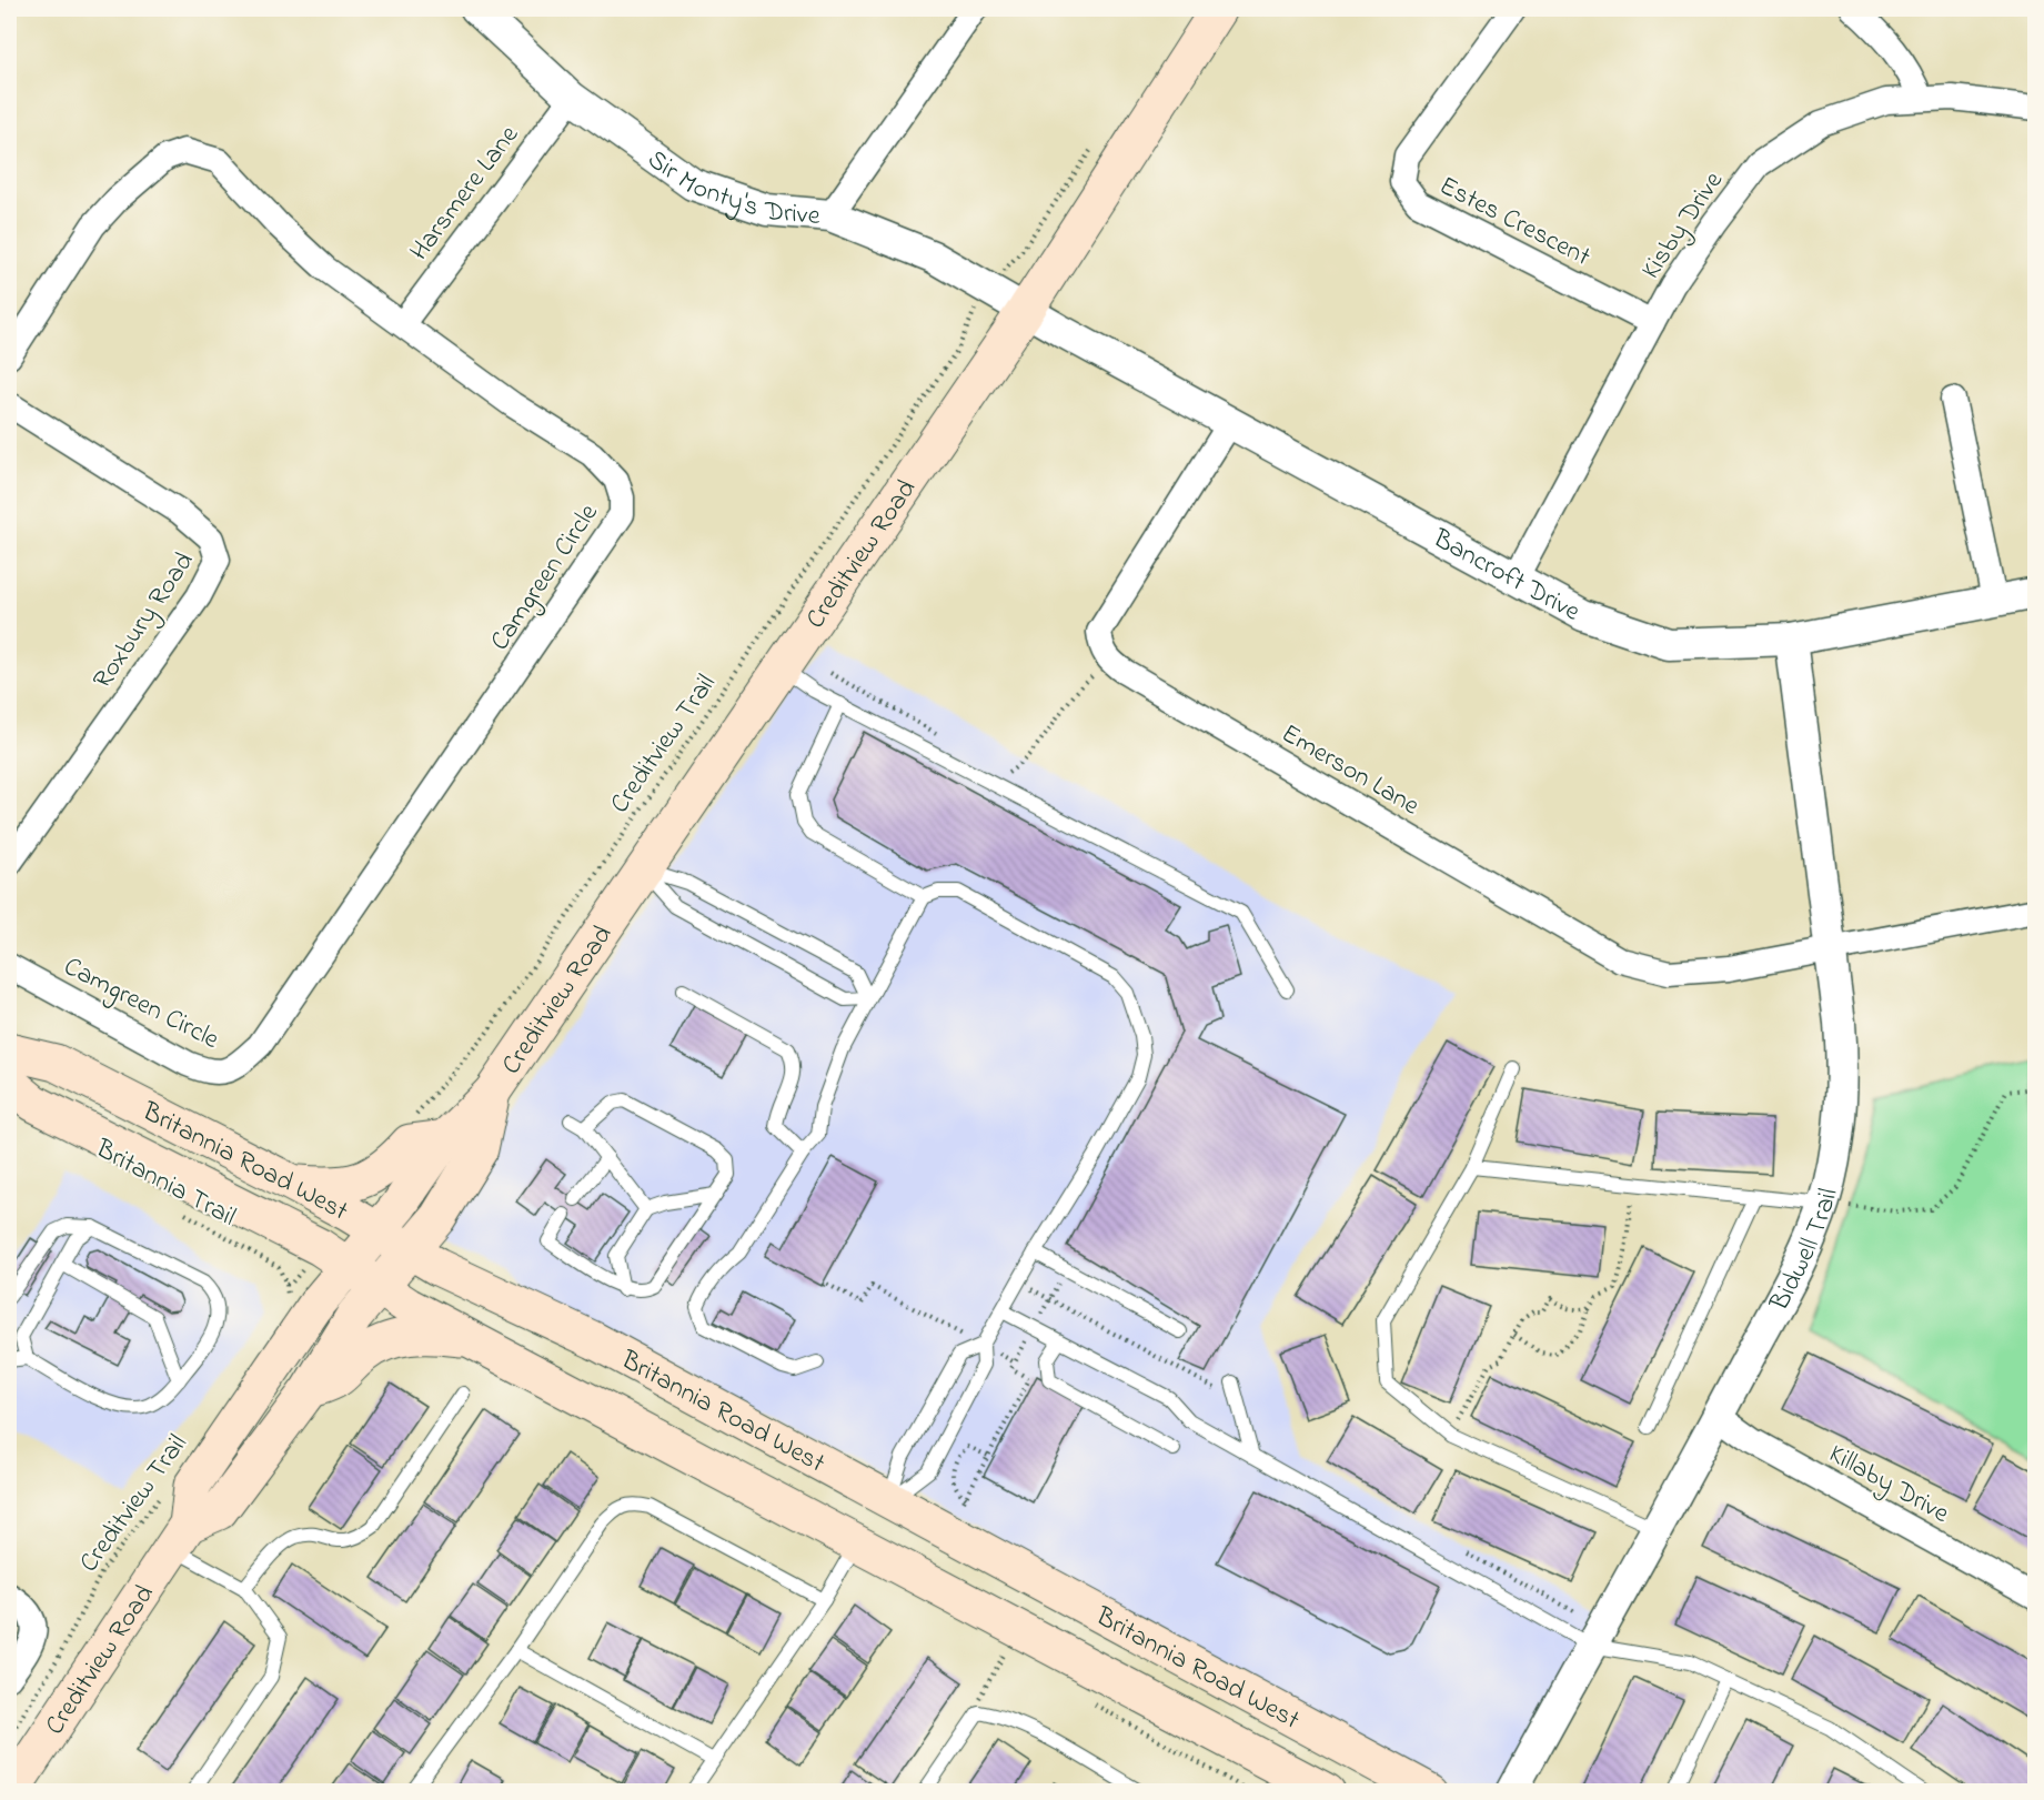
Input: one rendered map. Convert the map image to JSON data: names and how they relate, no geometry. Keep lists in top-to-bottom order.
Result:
{
  "streets": {
    "main road": ["Creditview Road", "Britannia Road West"],
    "street": [
      "Sir Monty's Drive",
      "Harsmere Lane",
      "Estes Crescent",
      "Kisby Drive",
      "Bancroft Drive",
      "Camgreen Circle",
      "Roxbury Road",
      "Emerson Lane",
      "Bidwell Trail",
      "Killaby Drive"
    ],
    "path": ["Creditview Trail", "Britannia Trail"]
  },
  "crossings": [
    ["Sir Monty's Drive", "Harsmere Lane"],
    ["Sir Monty's Drive", "Creditview Road"],
    ["Sir Monty's Drive", "Bancroft Drive"],
    ["Harsmere Lane", "Camgreen Circle"],
    ["Estes Crescent", "Kisby Drive"],
    ["Kisby Drive", "Bancroft Drive"],
    ["Creditview Road", "Bancroft Drive"],
    ["Creditview Road", "Britannia Road West"],
    ["Bancroft Drive", "Bidwell Trail"],
    ["Emerson Lane", "Bidwell Trail"],
    ["Bidwell Trail", "Killaby Drive"]
  ]
}
